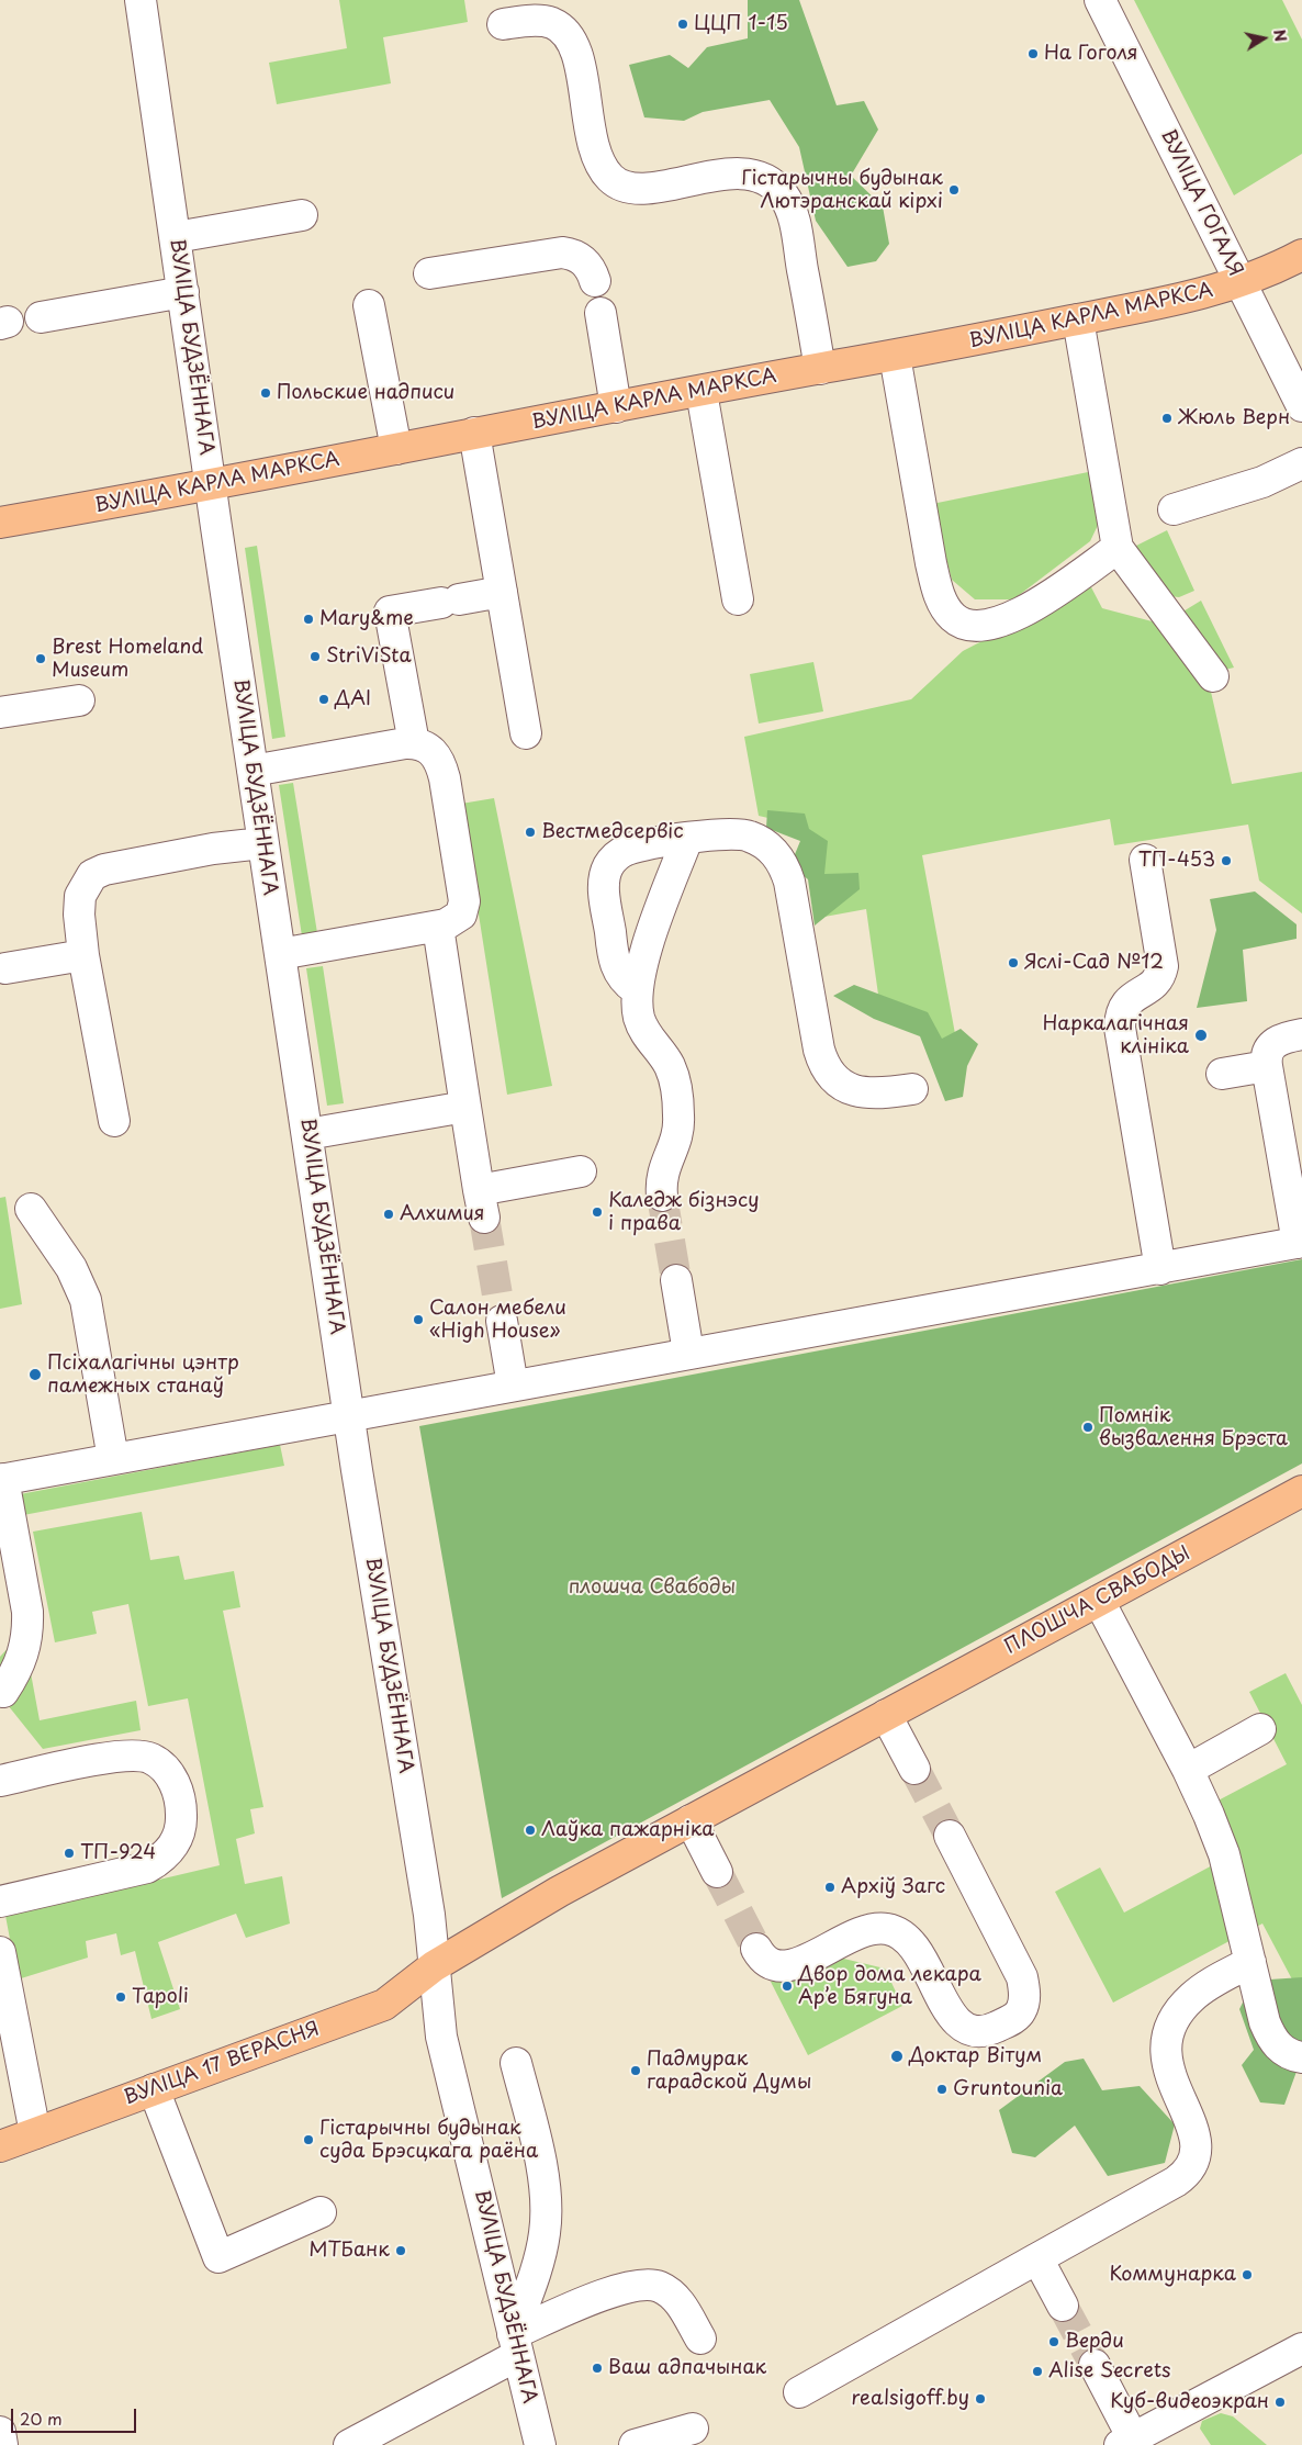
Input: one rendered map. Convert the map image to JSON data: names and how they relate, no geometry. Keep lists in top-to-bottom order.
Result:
{
  "streets": {
    "main road": ["ВУЛІЦА КАРЛА МАРКСА", "ПЛОШЧА СВАБОДЫ", "ВУЛІЦА 17 ВЕРАСНЯ"],
    "street": ["ВУЛІЦА ГОГАЛЯ", "ВУЛІЦА БУДЗЁННАГА"]
  },
  "crossings": [
    ["ВУЛІЦА ГОГАЛЯ", "ВУЛІЦА КАРЛА МАРКСА"],
    ["ВУЛІЦА КАРЛА МАРКСА", "ВУЛІЦА БУДЗЁННАГА"],
    ["ВУЛІЦА БУДЗЁННАГА", "ПЛОШЧА СВАБОДЫ"],
    ["ВУЛІЦА БУДЗЁННАГА", "ВУЛІЦА 17 ВЕРАСНЯ"],
    ["ПЛОШЧА СВАБОДЫ", "ВУЛІЦА 17 ВЕРАСНЯ"]
  ],
  "parks": ["плошча Свабоды"],
  "places": [
    "ЦЦП 1-15",
    "На Гоголя",
    "Гістарычны будынак Лютэранскай кірхі",
    "Польские надписи",
    "Жюль Верн",
    "Mary&me",
    "StriViSta",
    "Brest Homeland Museum",
    "ДАІ",
    "Вестмедсервіс",
    "ТП-453",
    "Яслі-Сад №12",
    "Наркалагічная клініка",
    "Каледж бізнэсу і права",
    "Алхимия",
    "Салон мебели «High House»",
    "Псіхалагічны цэнтр памежных станаў",
    "Помнік вызвалення Брэста",
    "Лаўка пажарніка",
    "ТП-924",
    "Архіў Загс",
    "Двор дома лекара Арʼе Бягуна",
    "Tapoli",
    "Доктар Вітум",
    "Падмурак гарадской Думы",
    "Gruntounia",
    "Гістарычны будынак суда Брэсцкага раёна",
    "МТБанк",
    "Коммунарка",
    "Верди",
    "Ваш адпачынак",
    "Alise Secrets",
    "realsigoff.by",
    "Куб-видеоэкран"
  ],
  "scale_bar": "20 m",
  "north": "right"
}
